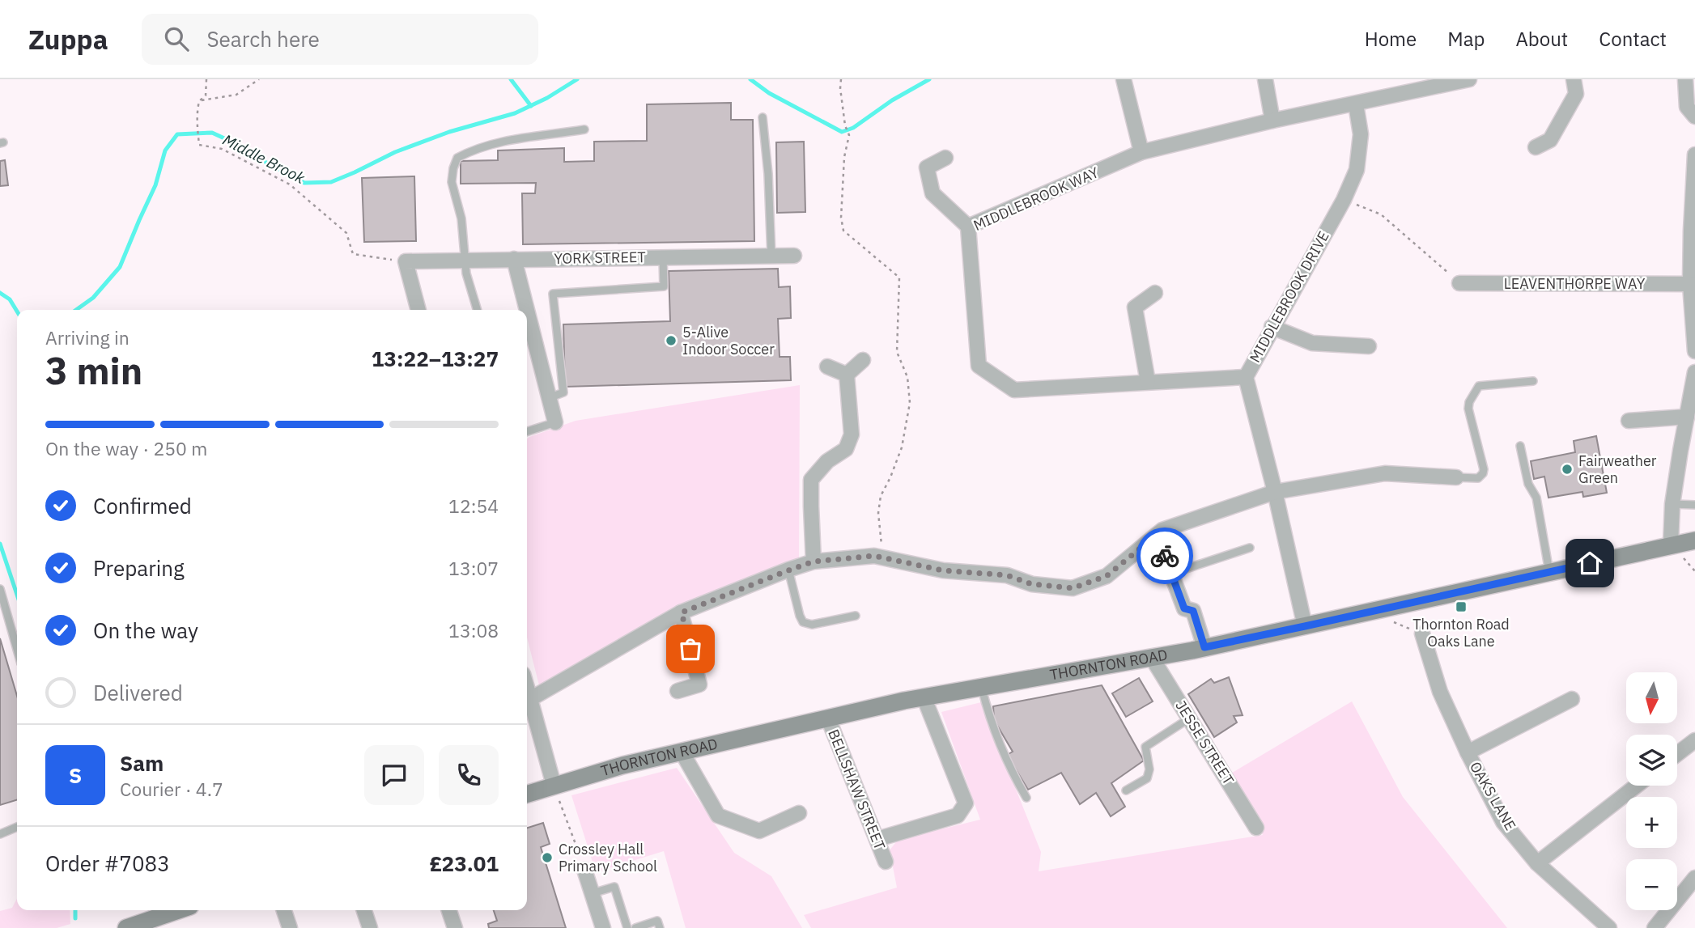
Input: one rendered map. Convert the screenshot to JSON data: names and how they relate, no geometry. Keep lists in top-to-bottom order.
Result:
{
  "streets": {
    "main road": ["THORNTON ROAD"],
    "street": [
      "MIDDLEBROOK WAY",
      "YORK STREET",
      "LEAVENTHORPE WAY",
      "MIDDLEBROOK DRIVE",
      "JESSE STREET",
      "BELLSHAW STREET",
      "OAKS LANE"
    ]
  },
  "crossings": [
    ["MIDDLEBROOK WAY", "MIDDLEBROOK DRIVE"],
    ["MIDDLEBROOK DRIVE", "THORNTON ROAD"],
    ["THORNTON ROAD", "JESSE STREET"],
    ["THORNTON ROAD", "BELLSHAW STREET"]
  ],
  "water": ["Middle Brook"],
  "places": {
    "other": ["5-Alive Indoor Soccer", "Fairweather Green", "Crossley Hall Primary School"],
    "transit": ["Thornton Road Oaks Lane"]
  },
  "north": "bottom",
  "page": {
    "header": "Zuppa",
    "search": "Search here",
    "nav": [
      "Home",
      "Map",
      "About",
      "Contact"
    ],
    "heading": ["3 min", "Arriving in", "13:22–13:27"],
    "panel": [
      "Sam",
      "Courier · 4.7",
      "Order #7083",
      "£23.01"
    ],
    "bar": "On the way · 250 m",
    "list": [
      ["Confirmed", "12:54"],
      ["Preparing", "13:07"],
      ["On the way", "13:08"],
      "Delivered"
    ],
    "map_buttons": ["+", "−"],
    "round": "S"
  }
}
